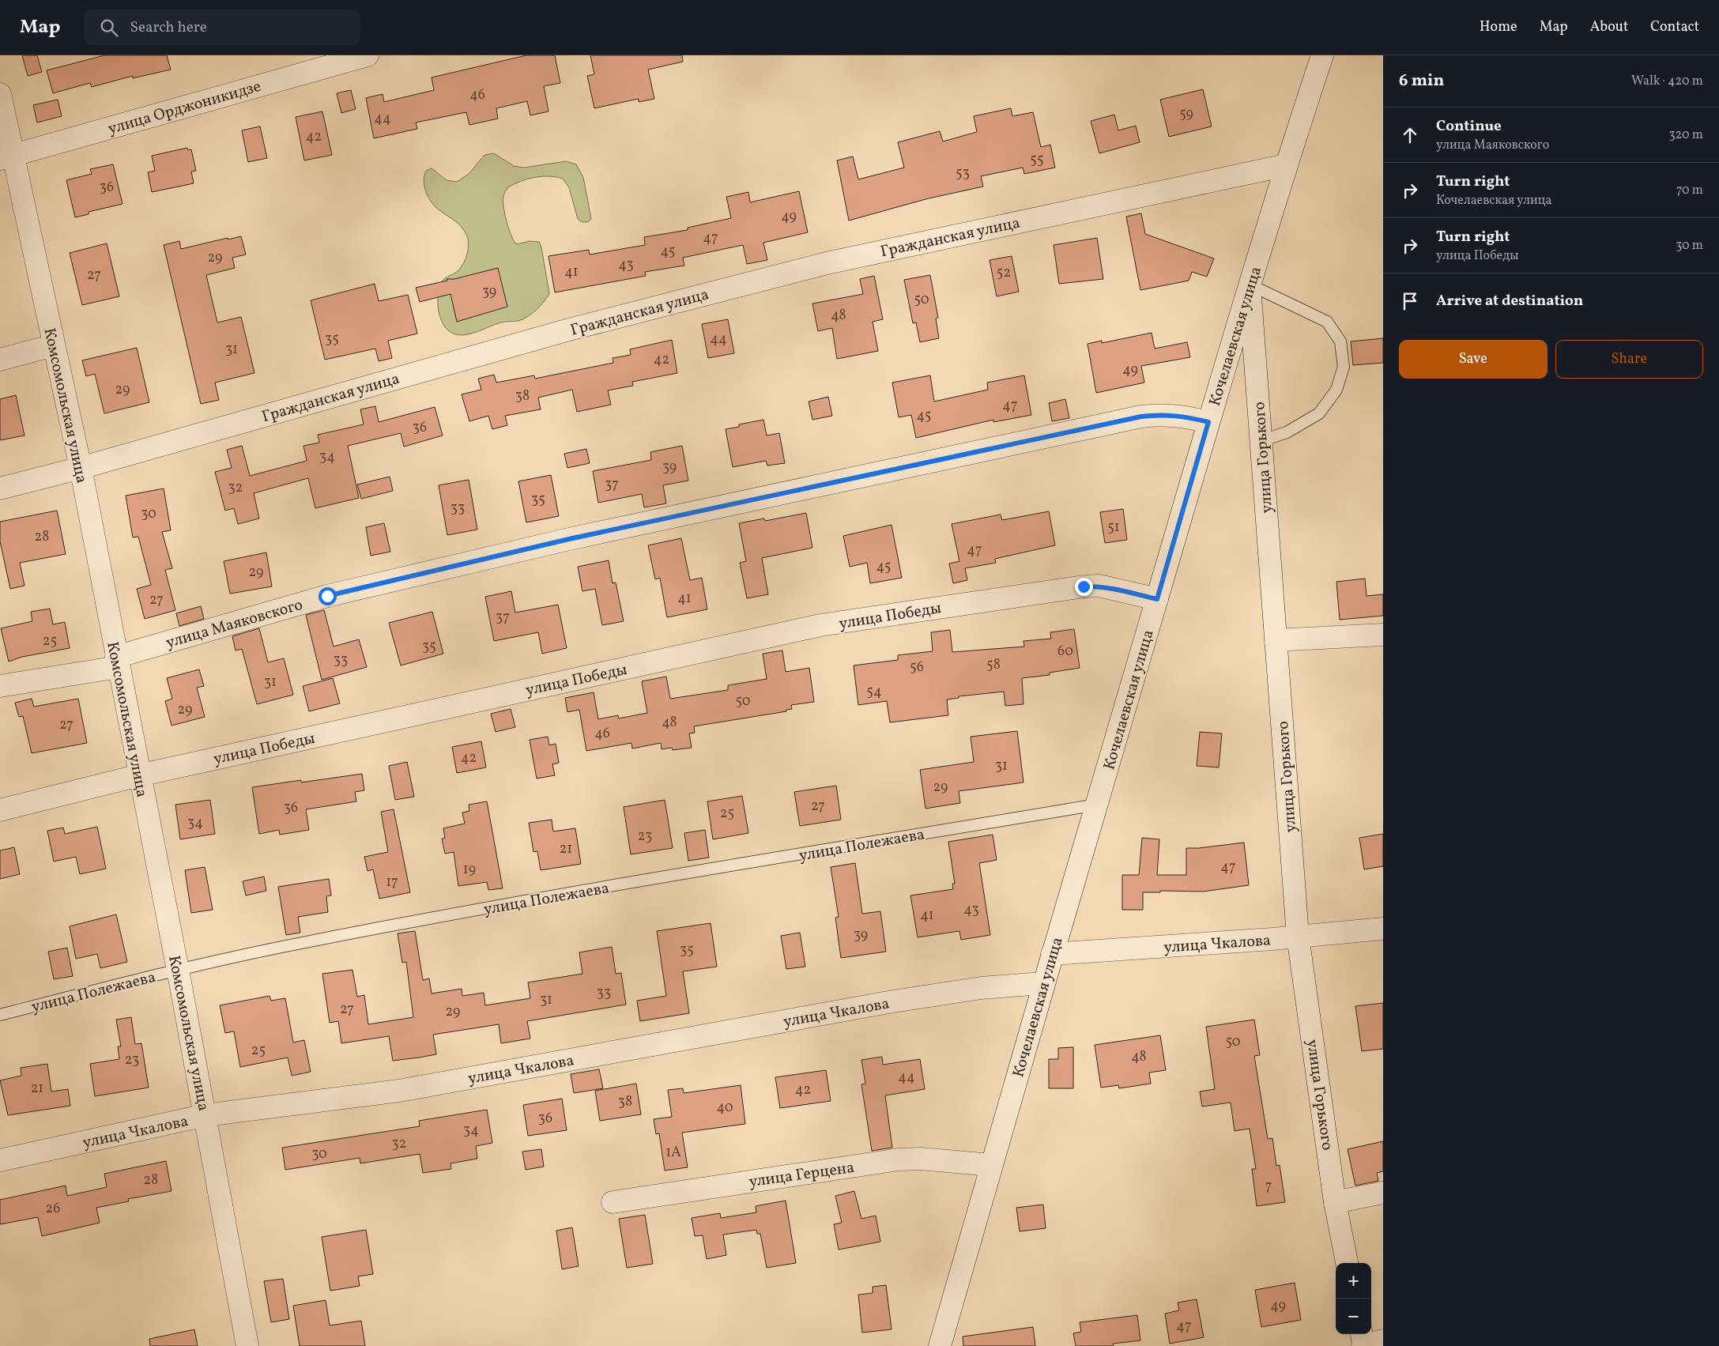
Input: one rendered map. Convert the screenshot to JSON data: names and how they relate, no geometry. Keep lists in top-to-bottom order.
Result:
{
  "streets": {
    "street": [
      "улица Орджоникидзе",
      "Гражданская улица",
      "Кочелаевская улица",
      "Комсомольская улица",
      "улица Горького",
      "улица Победы",
      "улица Маяковского",
      "улица Чкалова",
      "улица Герцена"
    ],
    "lane": ["улица Полежаева"]
  },
  "crossings": [
    ["улица Орджоникидзе", "Комсомольская улица"],
    ["Гражданская улица", "Кочелаевская улица"],
    ["Гражданская улица", "Комсомольская улица"],
    ["Кочелаевская улица", "улица Горького"],
    ["Кочелаевская улица", "улица Победы"],
    ["Кочелаевская улица", "улица Маяковского"],
    ["Кочелаевская улица", "улица Полежаева"],
    ["Кочелаевская улица", "улица Чкалова"],
    ["Кочелаевская улица", "улица Герцена"],
    ["Комсомольская улица", "улица Победы"],
    ["Комсомольская улица", "улица Маяковского"],
    ["Комсомольская улица", "улица Полежаева"],
    ["Комсомольская улица", "улица Чкалова"],
    ["улица Горького", "улица Чкалова"]
  ],
  "house_numbers": [
    "46",
    "59",
    "44",
    "42",
    "55",
    "53",
    "36",
    "49",
    "47",
    "45",
    "29",
    "43",
    "41",
    "52",
    "27",
    "39",
    "50",
    "48",
    "35",
    "44",
    "31",
    "42",
    "49",
    "29",
    "38",
    "47",
    "45",
    "36",
    "34",
    "39",
    "37",
    "32",
    "35",
    "33",
    "30",
    "51",
    "28",
    "47",
    "45",
    "29",
    "41",
    "27",
    "37",
    "25",
    "35",
    "60",
    "33",
    "58",
    "56",
    "31",
    "54",
    "50",
    "29",
    "48",
    "27",
    "46",
    "42",
    "31",
    "29",
    "27",
    "36",
    "25",
    "34",
    "23",
    "21",
    "47",
    "19",
    "17",
    "43",
    "41",
    "39",
    "35",
    "33",
    "31",
    "27",
    "29",
    "50",
    "25",
    "48",
    "23",
    "44",
    "21",
    "42",
    "38",
    "40",
    "36",
    "34",
    "32",
    "1А",
    "30",
    "28",
    "7",
    "26",
    "49",
    "47"
  ],
  "page": {
    "header": "Map",
    "search": "Search here",
    "nav": [
      "Home",
      "Map",
      "About",
      "Contact"
    ],
    "heading": ["6 min", "Walk · 420 m"],
    "list": [
      ["Continue", "улица Маяковского", "320 m"],
      ["Turn right", "Кочелаевская улица", "70 m"],
      ["Turn right", "улица Победы", "30 m"],
      "Arrive at destination"
    ],
    "buttons": ["Save", "Share"],
    "map_buttons": ["+", "−"]
  }
}
